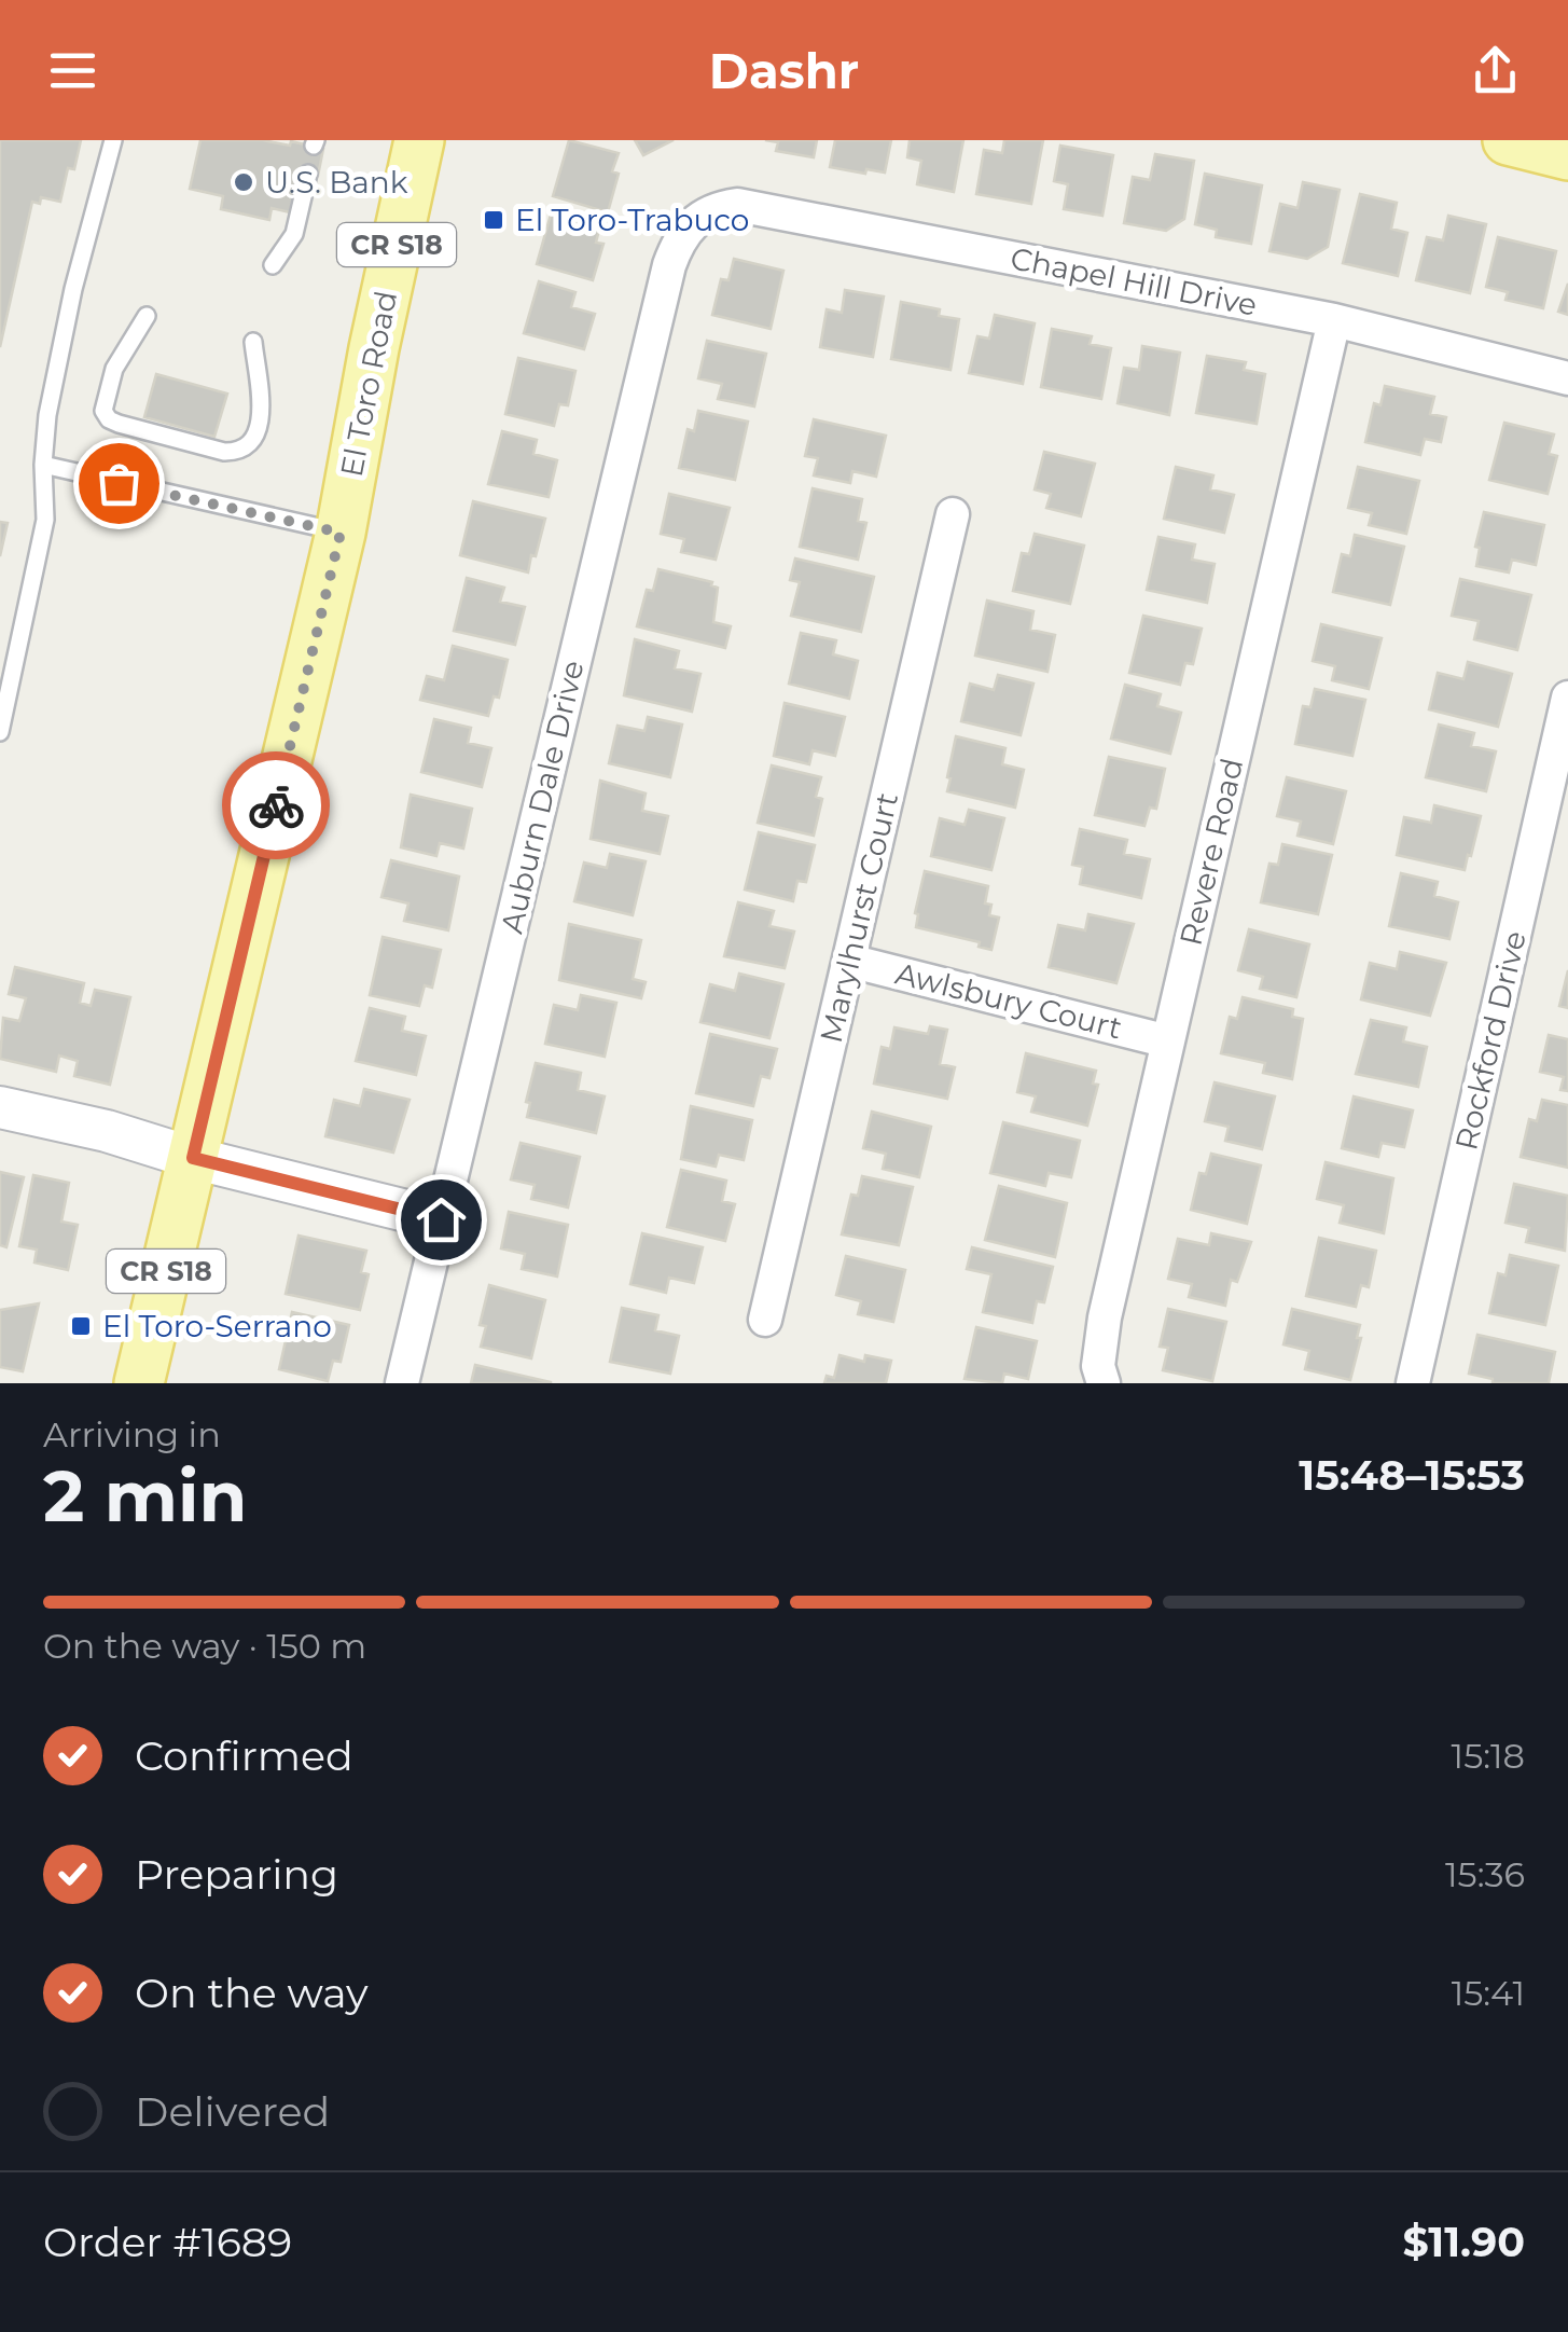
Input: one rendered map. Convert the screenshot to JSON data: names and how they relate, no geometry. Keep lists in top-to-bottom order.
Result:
{
  "streets": {
    "main road": ["CR S18", "El Toro Road"],
    "street": [
      "Chapel Hill Drive",
      "Auburn Dale Drive",
      "Revere Road",
      "Marylhurst Court",
      "Awlsbury Court",
      "Rockford Drive"
    ]
  },
  "crossings": [
    ["Chapel Hill Drive", "Auburn Dale Drive"],
    ["Chapel Hill Drive", "Revere Road"],
    ["Revere Road", "Awlsbury Court"],
    ["Marylhurst Court", "Awlsbury Court"]
  ],
  "places": {
    "other": ["U.S. Bank"],
    "transit": ["El Toro-Trabuco", "El Toro-Serrano"]
  },
  "page": {
    "header": "Dashr",
    "heading": ["2 min", "Arriving in", "15:48–15:53"],
    "panel": ["Order #1689", "$11.90"],
    "bar": "On the way · 150 m",
    "list": [
      ["Confirmed", "15:18"],
      ["Preparing", "15:36"],
      ["On the way", "15:41"],
      "Delivered"
    ]
  }
}
